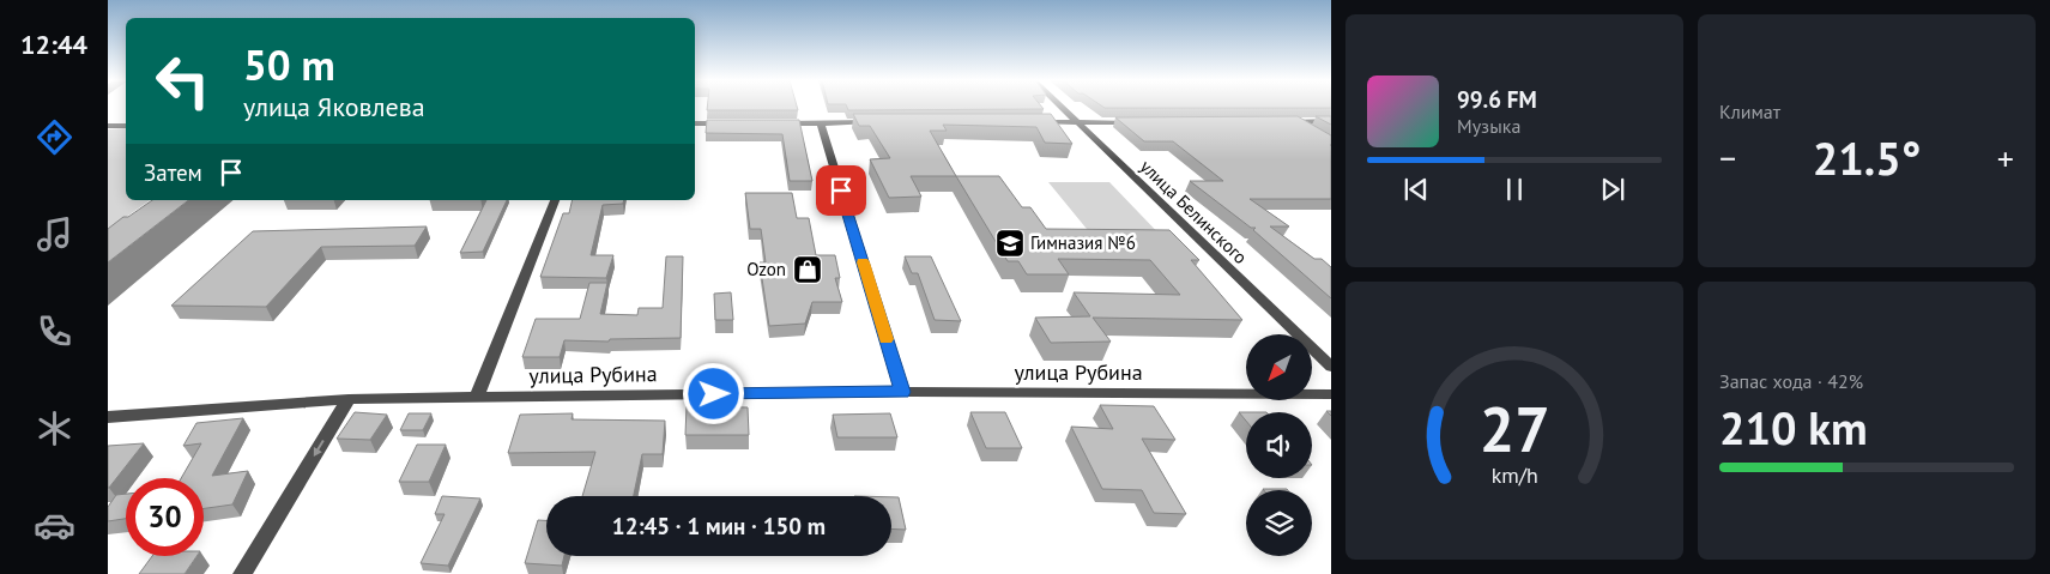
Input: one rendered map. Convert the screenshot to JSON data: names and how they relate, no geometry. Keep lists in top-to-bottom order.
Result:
{
  "streets": {
    "street": ["улица Белинского", "улица Рубина"]
  },
  "places": {
    "school or university": ["Гимназия №6"],
    "shop": ["Ozon"]
  },
  "north": "bottom left",
  "page": {
    "tabs": "12:44",
    "tile": [
      "Климат",
      ["Запас хода · 42%", "210 km"]
    ],
    "turn": ["50 m", "улица Яковлева"],
    "song": ["99.6 FM", "Музыка"],
    "heat": ["−", "21.5°", "+"],
    "then": "Затем",
    "limit": "30",
    "trip": "12:45 · 1 мин · 150 m",
    "gauge": ["27", "km/h"]
  }
}
